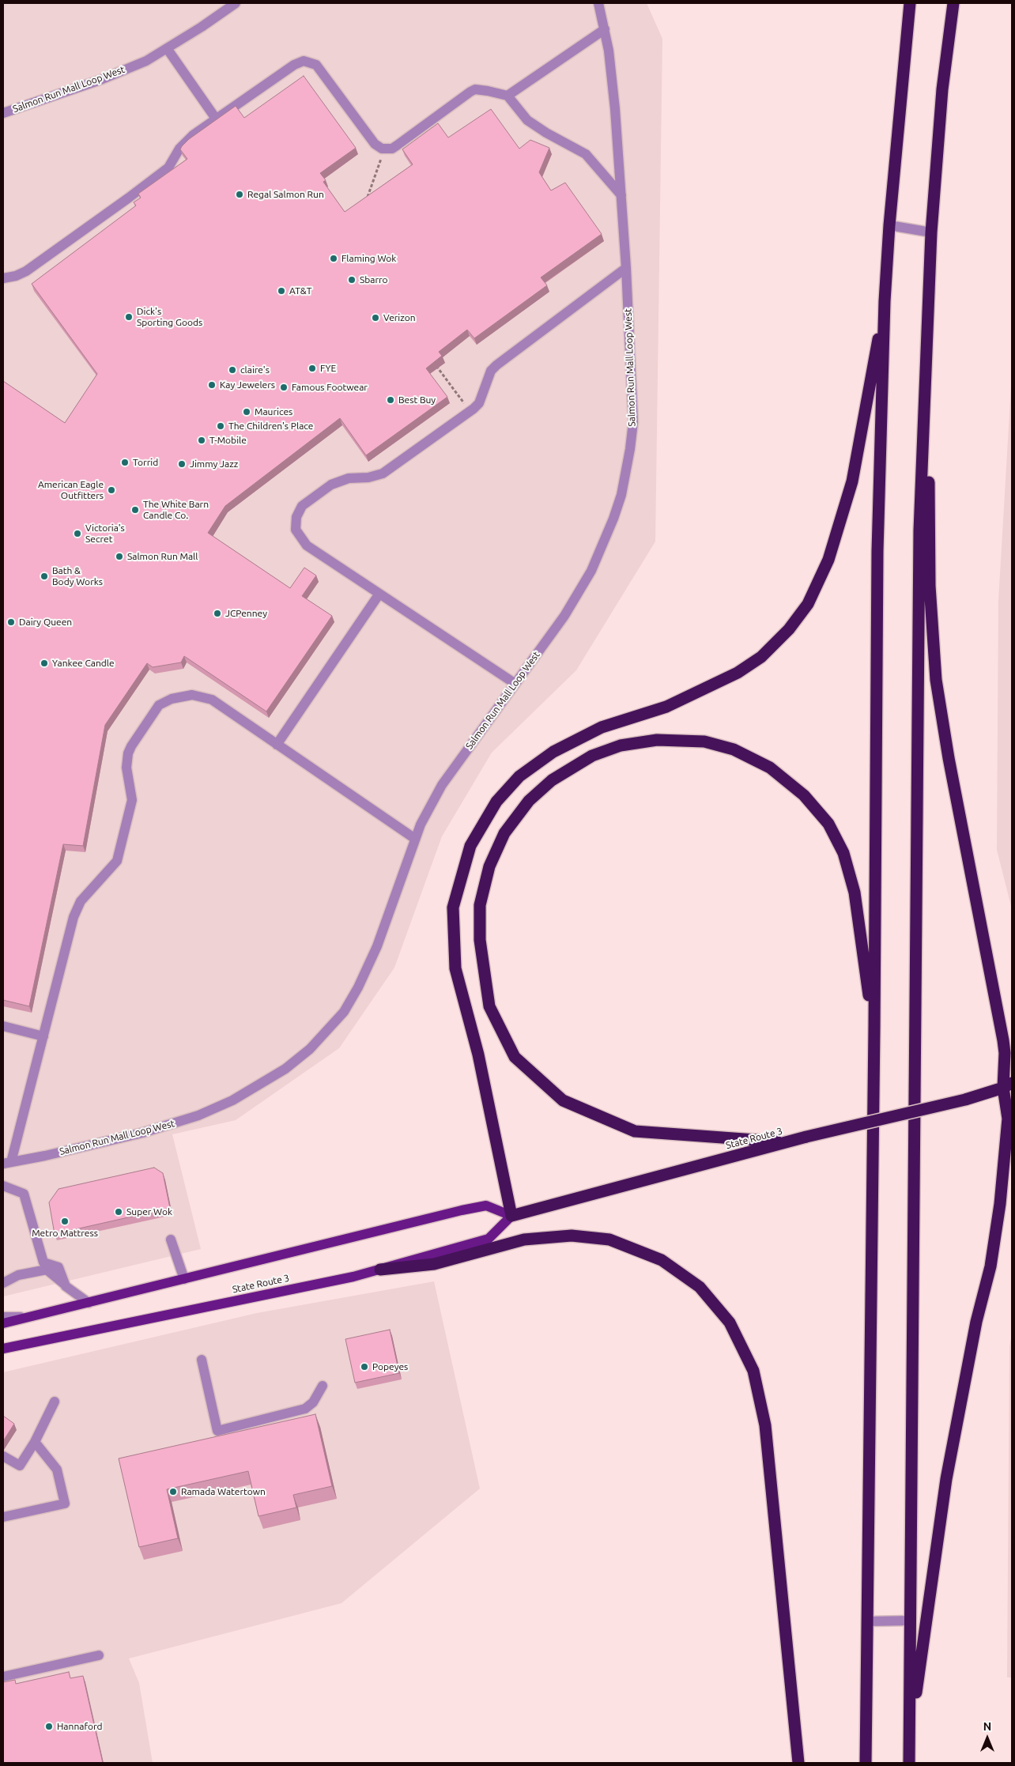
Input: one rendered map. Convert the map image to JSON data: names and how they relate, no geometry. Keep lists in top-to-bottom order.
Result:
{
  "streets": {
    "highway": ["State Route 3"],
    "street": ["Salmon Run Mall Loop West"]
  },
  "places": [
    "Regal Salmon Run",
    "Flaming Wok",
    "Sbarro",
    "AT&T",
    "Dick's Sporting Goods",
    "Verizon",
    "FYE",
    "claire's",
    "Kay Jewelers",
    "Famous Footwear",
    "Best Buy",
    "Maurices",
    "The Children's Place",
    "T-Mobile",
    "Torrid",
    "Jimmy Jazz",
    "American Eagle Outfitters",
    "The White Barn Candle Co.",
    "Victoria's Secret",
    "Salmon Run Mall",
    "Bath & Body Works",
    "JCPenney",
    "Dairy Queen",
    "Yankee Candle",
    "Super Wok",
    "Metro Mattress",
    "Popeyes",
    "Ramada Watertown",
    "Hannaford"
  ],
  "north": "top"
}
